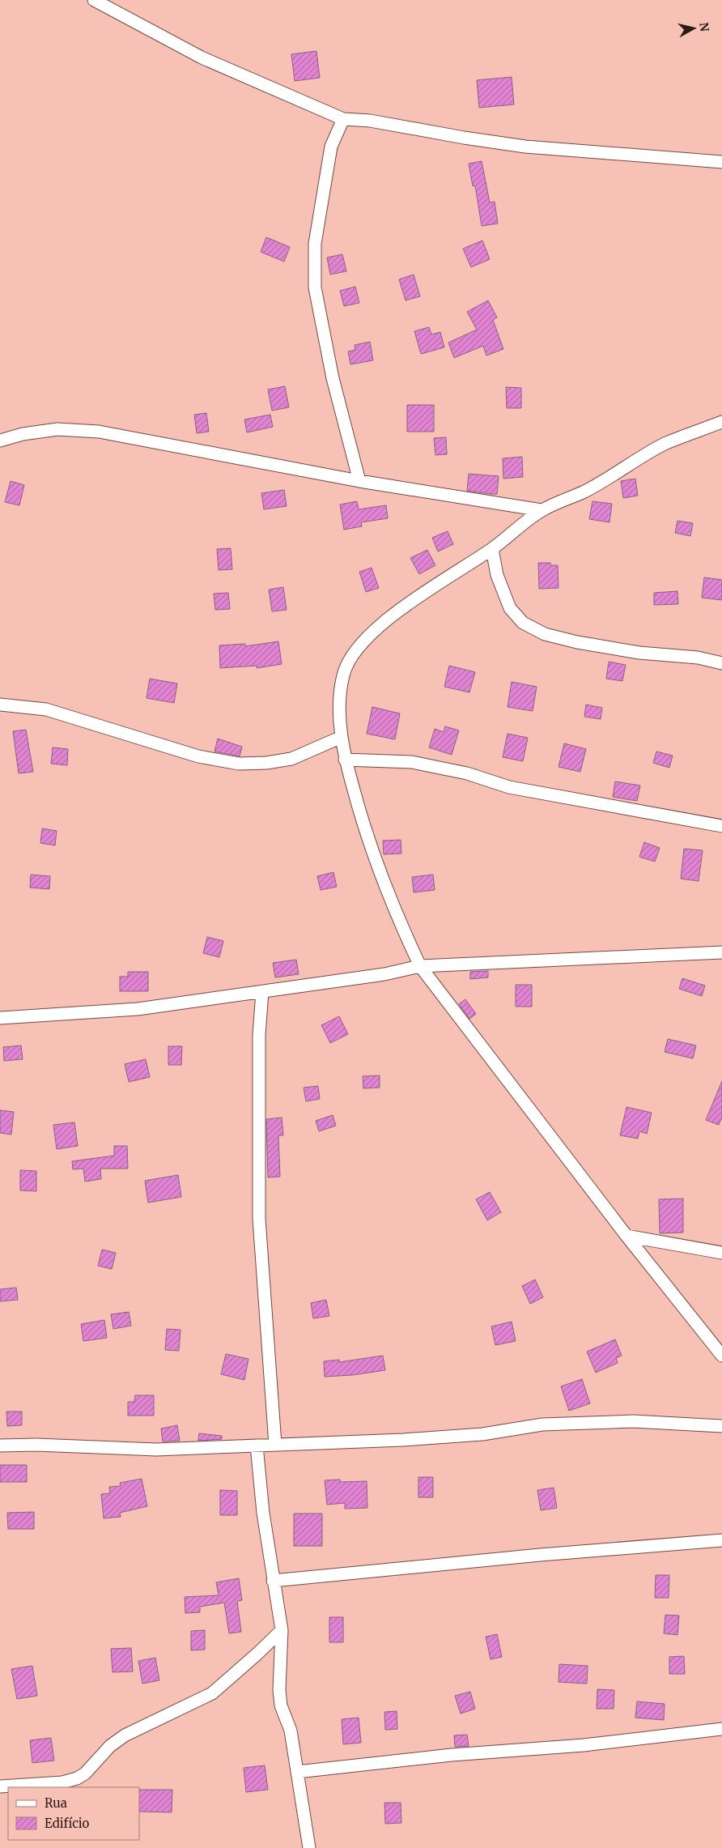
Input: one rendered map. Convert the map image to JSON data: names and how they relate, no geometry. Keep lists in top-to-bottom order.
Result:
{
  "legend": ["Rua", "Edifício"],
  "north": "right"
}
